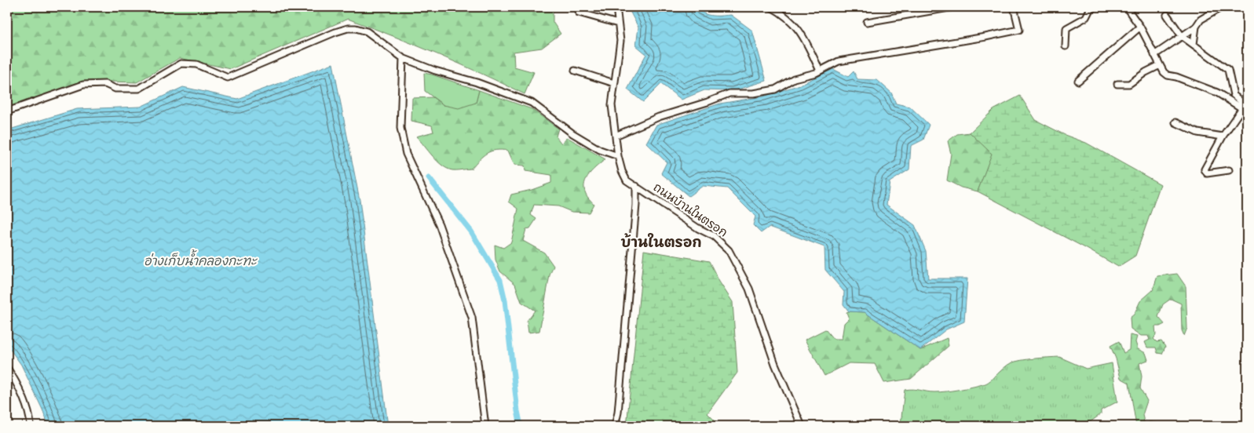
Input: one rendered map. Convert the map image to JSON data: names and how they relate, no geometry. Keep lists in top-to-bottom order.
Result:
{
  "streets": {
    "street": ["ถนนบ้านในตรอก"]
  },
  "districts": ["บ้านในตรอก"],
  "water": ["อ่างเก็บน้ำคลองกะทะ"]
}
